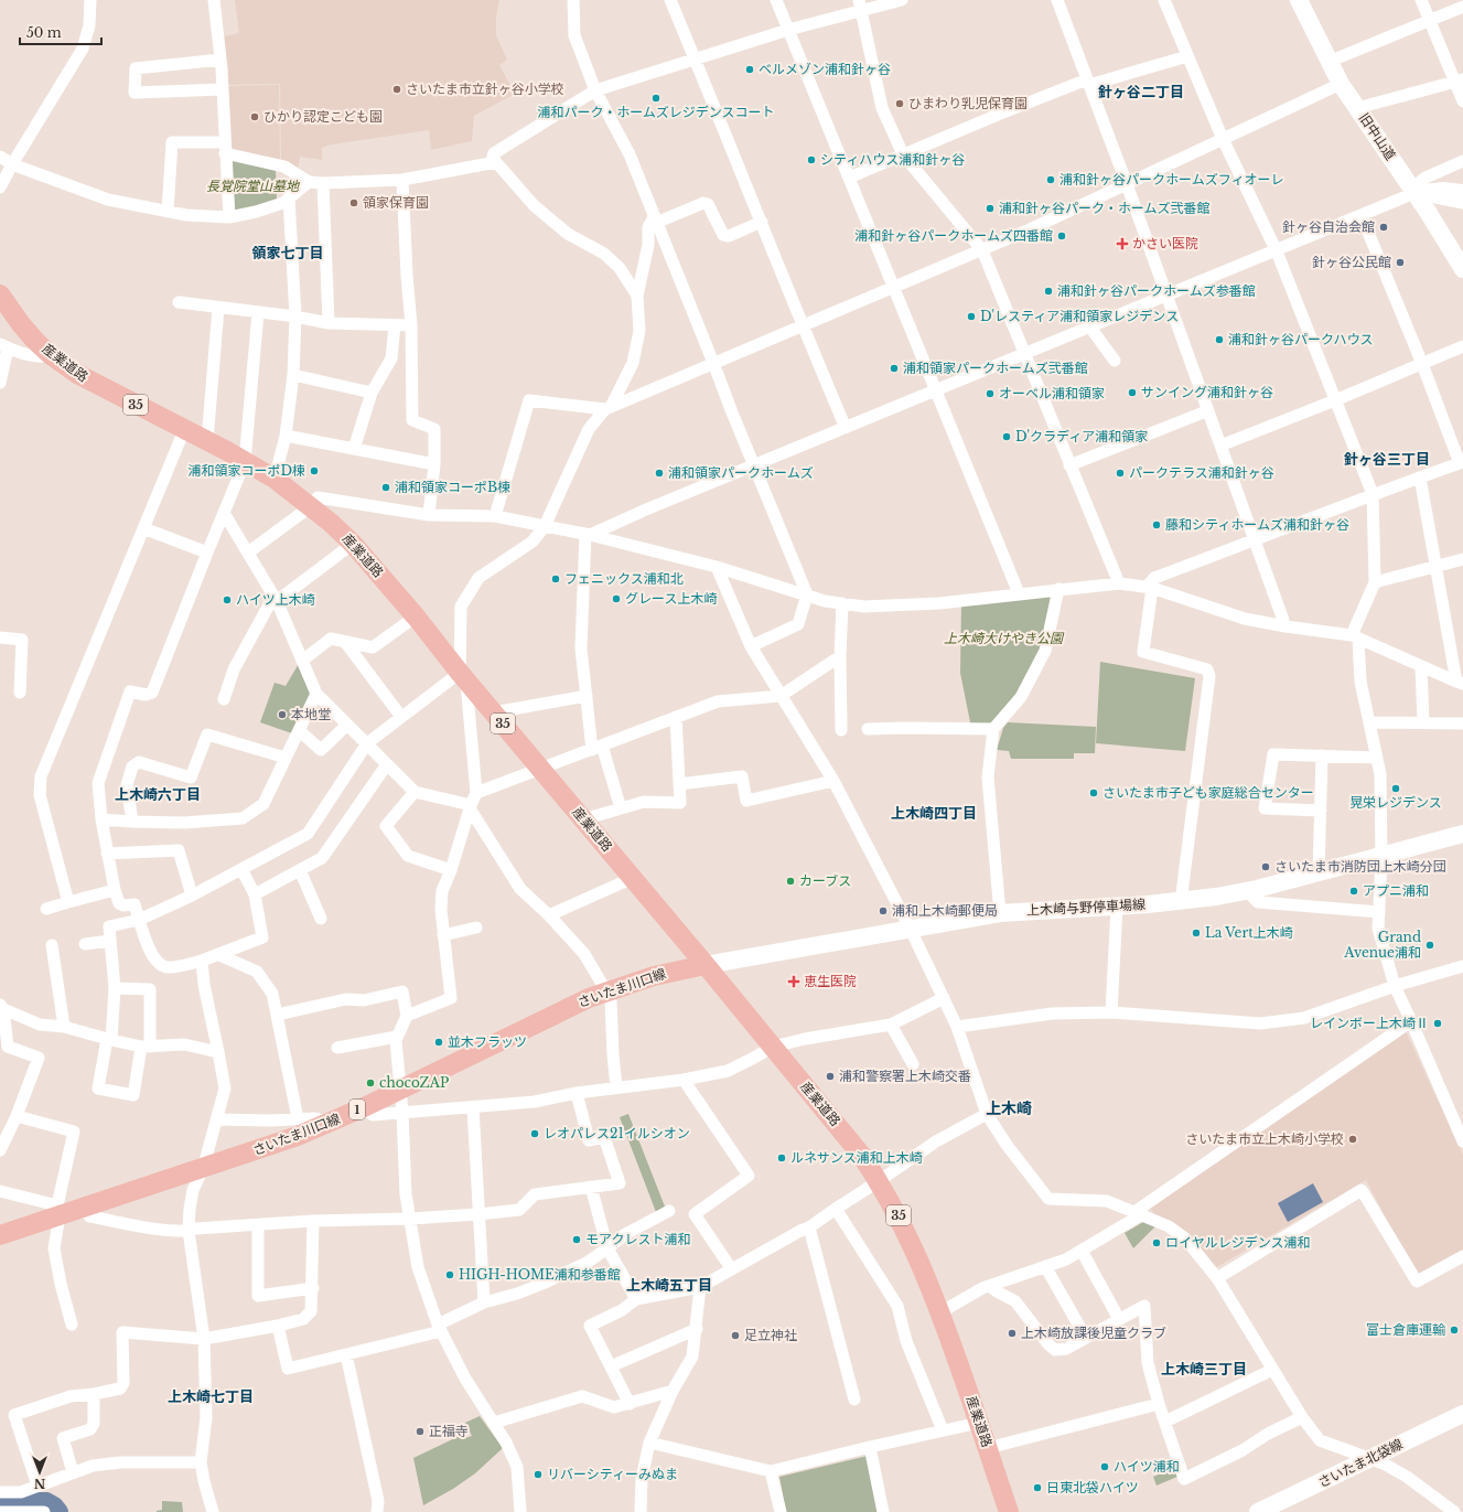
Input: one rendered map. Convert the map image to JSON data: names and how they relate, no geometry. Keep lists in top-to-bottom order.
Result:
{
  "streets": {
    "main road": [
      "旧中山道",
      "産業道路",
      "35",
      "上木崎与野停車場線",
      "さいたま川口線",
      "1",
      "さいたま北袋線"
    ]
  },
  "crossings": [
    ["産業道路", "上木崎与野停車場線"],
    ["産業道路", "さいたま川口線"],
    ["上木崎与野停車場線", "さいたま川口線"]
  ],
  "districts": [
    "針ヶ谷二丁目",
    "領家七丁目",
    "針ヶ谷三丁目",
    "上木崎六丁目",
    "上木崎四丁目",
    "上木崎",
    "上木崎五丁目",
    "上木崎三丁目",
    "上木崎七丁目"
  ],
  "parks": ["長覚院堂山墓地", "上木崎大けやき公園"],
  "places": {
    "other": [
      "ベルメゾン浦和針ヶ谷",
      "さいたま市立針ヶ谷小学校",
      "浦和パーク・ホームズレジデンスコート",
      "ひまわり乳児保育園",
      "ひかり認定こども園",
      "シティハウス浦和針ヶ谷",
      "浦和針ヶ谷パークホームズフィオーレ",
      "領家保育園",
      "浦和針ヶ谷パーク・ホームズ弐番館",
      "針ヶ谷自治会館",
      "浦和針ヶ谷パークホームズ四番館",
      "針ヶ谷公民館",
      "浦和針ヶ谷パークホームズ参番館",
      "D'レスティア浦和領家レジデンス",
      "浦和針ヶ谷パークハウス",
      "浦和領家パークホームズ弐番館",
      "サンイング浦和針ヶ谷",
      "オーベル浦和領家",
      "D'クラディア浦和領家",
      "浦和領家コーポD棟",
      "浦和領家パークホームズ",
      "パークテラス浦和針ヶ谷",
      "浦和領家コーポB棟",
      "藤和シティホームズ浦和針ヶ谷",
      "フェニックス浦和北",
      "グレース上木崎",
      "ハイツ上木崎",
      "本地堂",
      "晃栄レジデンス",
      "さいたま市子ども家庭総合センター",
      "さいたま市消防団上木崎分団",
      "カーブス",
      "アプニ浦和",
      "浦和上木崎郵便局",
      "La Vert上木崎",
      "Grand Avenue浦和",
      "レインボー上木崎Ⅱ",
      "並木フラッツ",
      "浦和警察署上木崎交番",
      "chocoZAP",
      "レオパレス21イルシオン",
      "さいたま市立上木崎小学校",
      "ルネサンス浦和上木崎",
      "モアクレスト浦和",
      "ロイヤルレジデンス浦和",
      "HIGH-HOME浦和参番館",
      "富士倉庫運輸",
      "上木崎放課後児童クラブ",
      "足立神社",
      "正福寺",
      "ハイツ浦和",
      "リバーシティーみぬま",
      "日東北袋ハイツ"
    ],
    "health": ["かさい医院", "恵生医院"]
  },
  "scale_bar": "50 m",
  "north": "bottom"
}
